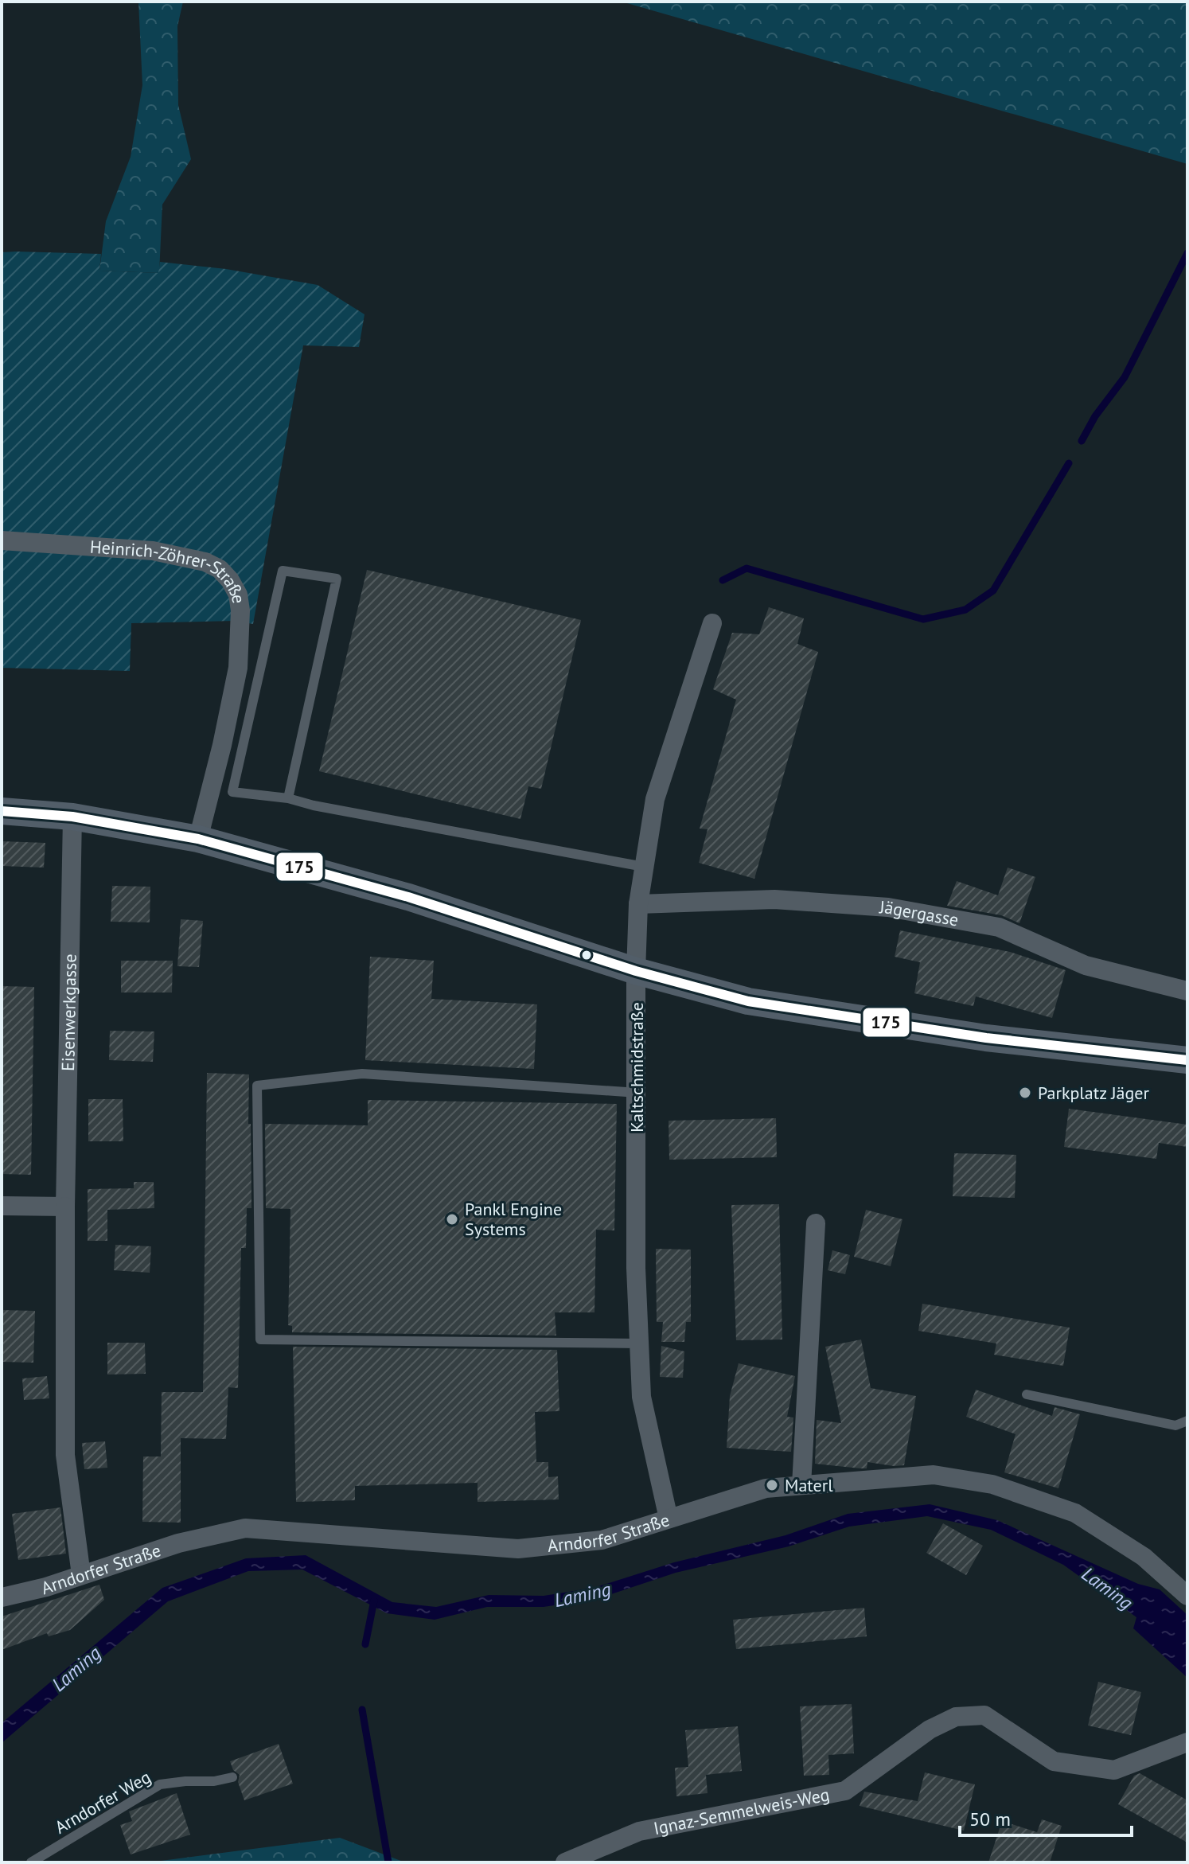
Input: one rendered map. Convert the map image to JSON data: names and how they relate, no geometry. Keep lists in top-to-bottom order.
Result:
{
  "streets": {
    "street": [
      "Heinrich-Zöhrer-Straße",
      "Jägergasse",
      "Eisenwerkgasse",
      "Kaltschmidstraße",
      "Arndorfer Straße",
      "Ignaz-Semmelweis-Weg"
    ],
    "lane": ["Arndorfer Weg"]
  },
  "crossings": [
    ["Jägergasse", "Kaltschmidstraße"],
    ["Eisenwerkgasse", "Arndorfer Straße"],
    ["Kaltschmidstraße", "Arndorfer Straße"]
  ],
  "water": ["Laming"],
  "places": ["Parkplatz Jäger", "Pankl Engine Systems", "Materl"],
  "lines": ["transit line 175"],
  "scale_bar": "50 m"
}
